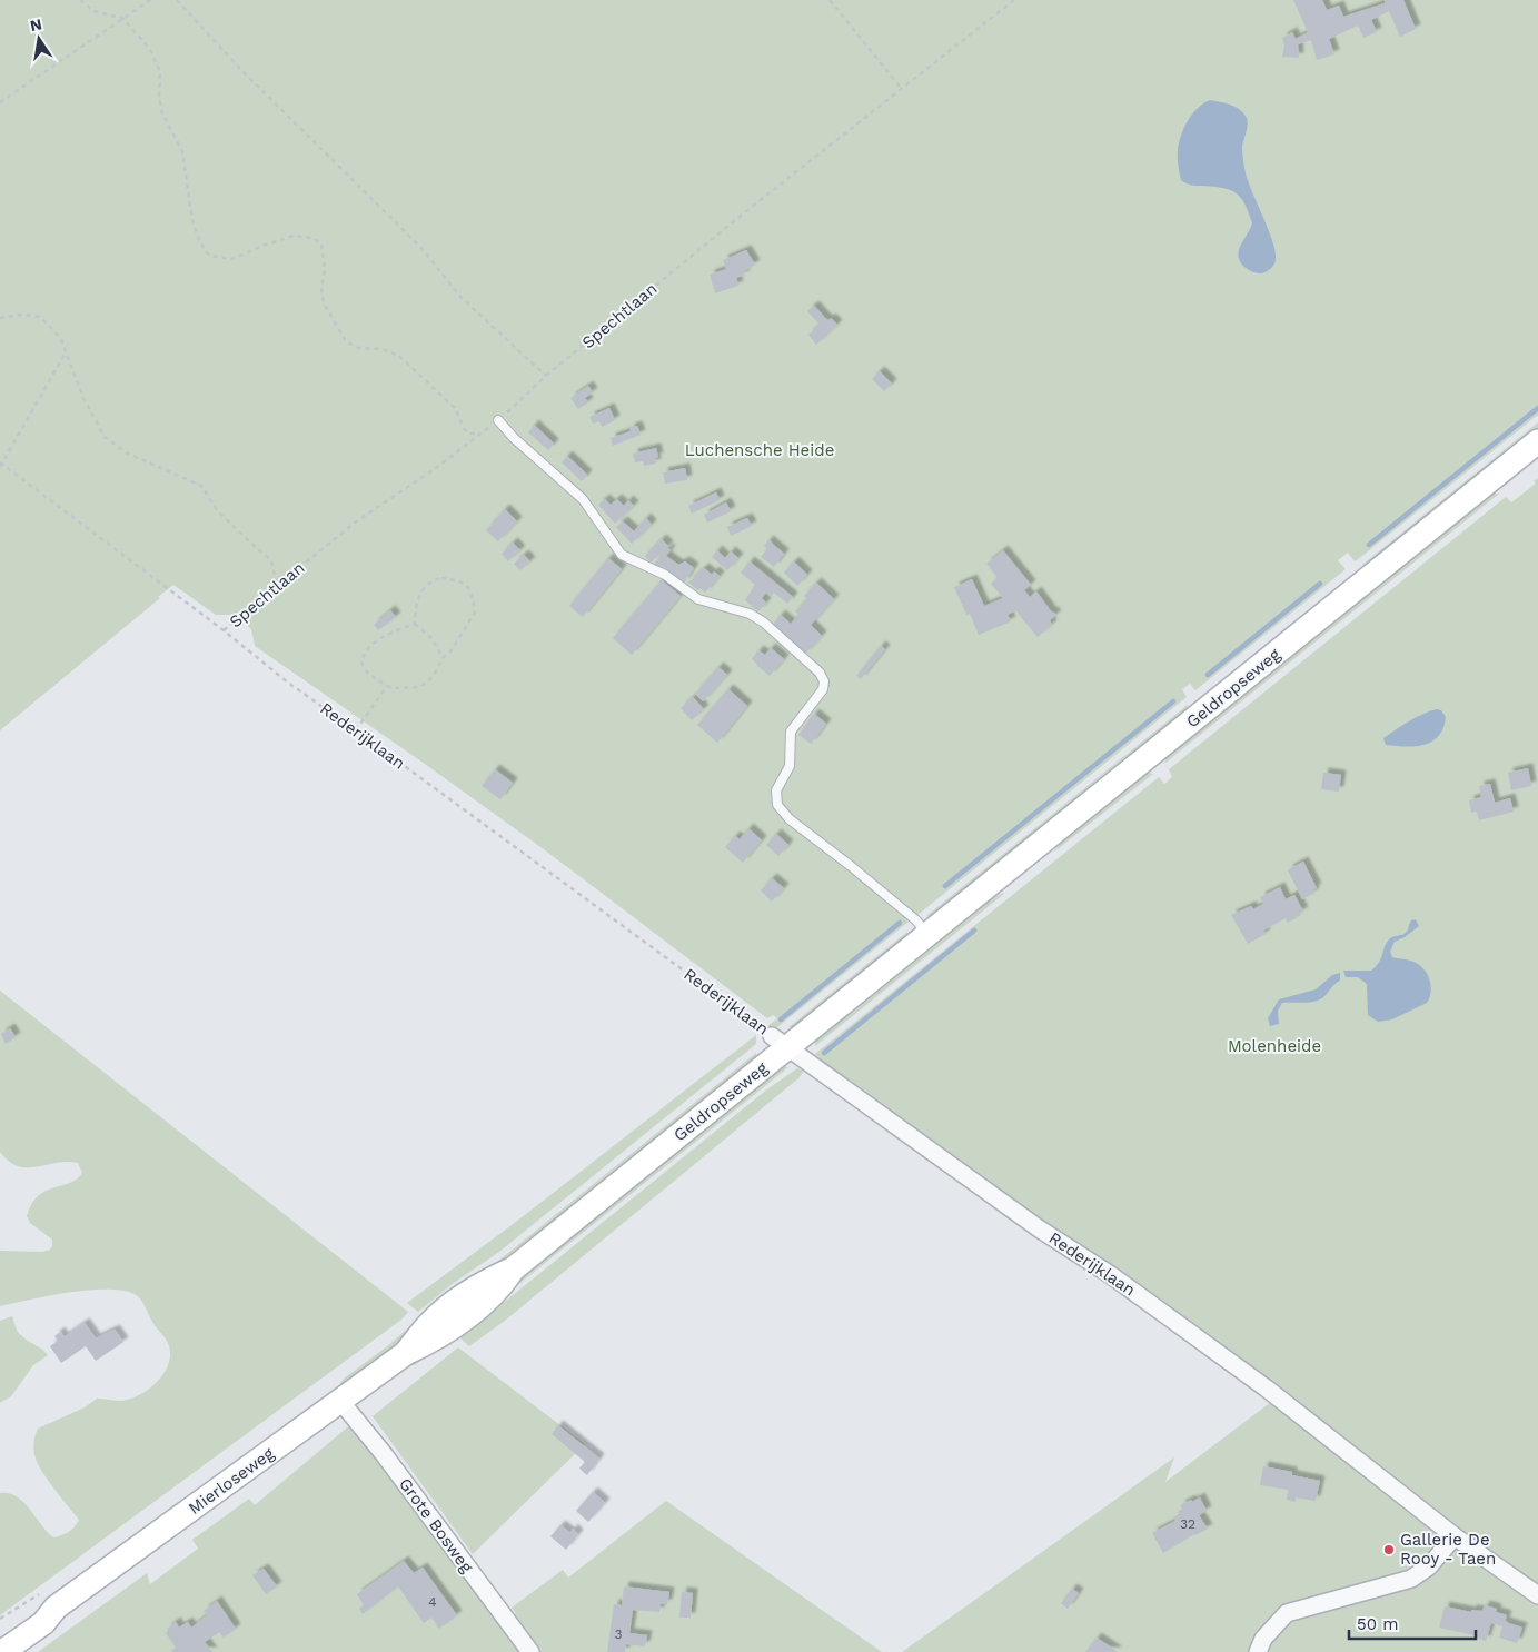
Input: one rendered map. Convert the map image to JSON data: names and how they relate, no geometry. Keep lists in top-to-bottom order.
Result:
{
  "streets": {
    "main road": ["Geldropseweg", "Mierloseweg"],
    "street": ["Rederijklaan", "Grote Bosweg"],
    "path": ["Spechtlaan"]
  },
  "crossings": [
    ["Spechtlaan", "Rederijklaan"],
    ["Geldropseweg", "Rederijklaan"],
    ["Geldropseweg", "Mierloseweg"],
    ["Mierloseweg", "Grote Bosweg"]
  ],
  "parks": ["Luchensche Heide", "Molenheide"],
  "places": ["Gallerie De Rooy - Taen"],
  "house_numbers": ["32", "4", "3"],
  "scale_bar": "50 m",
  "north": "top"
}
